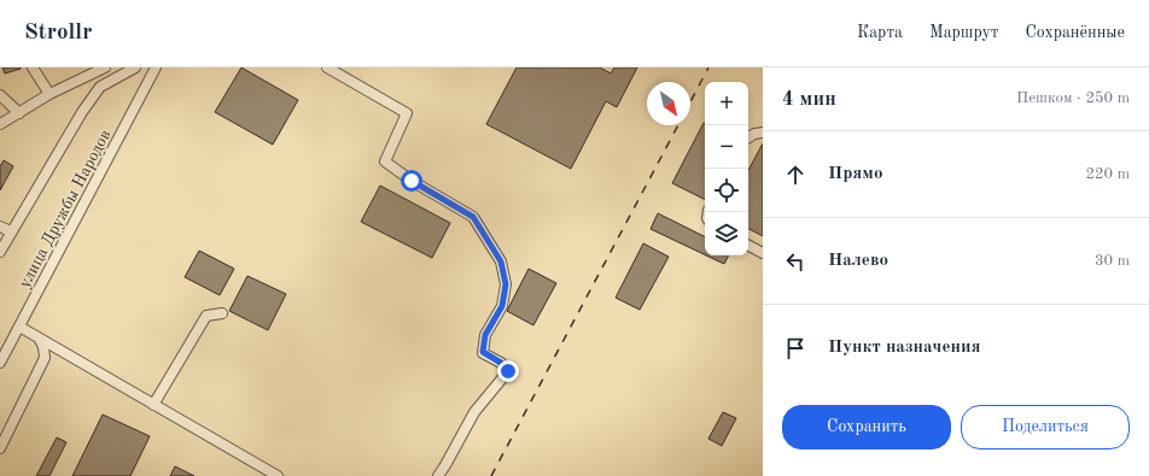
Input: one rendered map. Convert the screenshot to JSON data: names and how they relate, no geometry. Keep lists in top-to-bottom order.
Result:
{
  "streets": {
    "street": ["улица Дружбы Народов"]
  },
  "north": "bottom right",
  "page": {
    "header": "Strollr",
    "nav": ["Карта", "Маршрут", "Сохранённые"],
    "heading": ["4 мин", "Пешком · 250 m"],
    "map_buttons": ["+", "−"],
    "list": [
      ["Прямо", "220 m"],
      ["Налево", "30 m"],
      "Пункт назначения"
    ],
    "buttons": ["Сохранить", "Поделиться"]
  }
}
